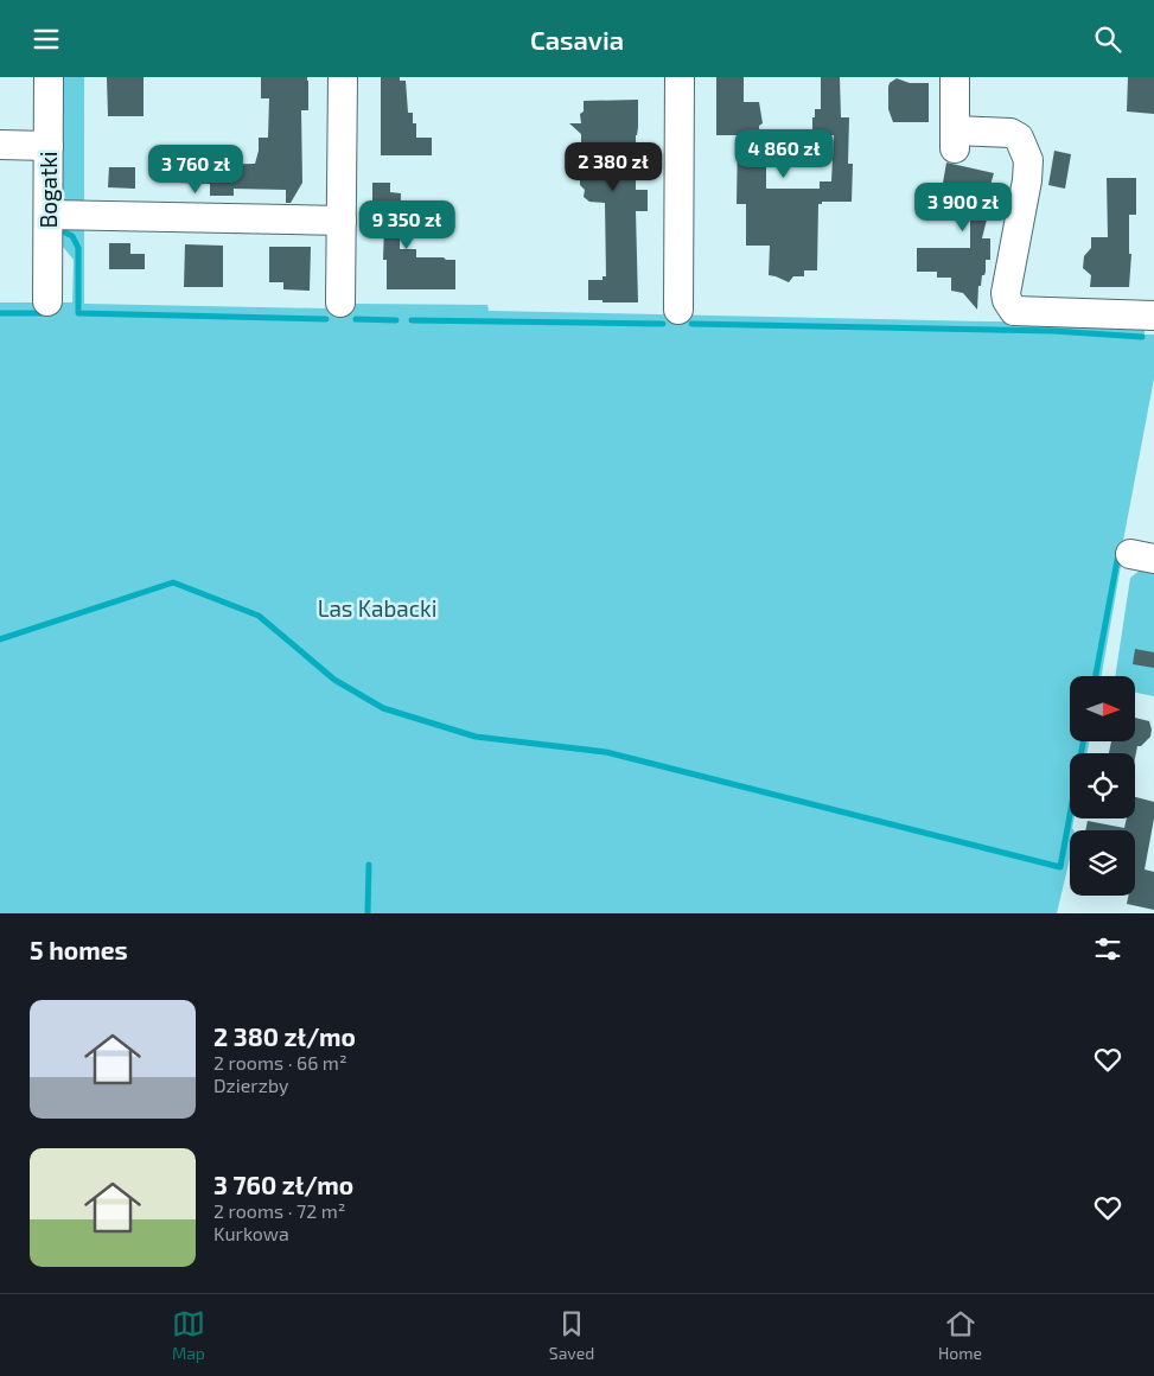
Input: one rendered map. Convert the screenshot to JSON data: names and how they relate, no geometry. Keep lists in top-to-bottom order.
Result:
{
  "streets": {
    "street": ["Bogatki"]
  },
  "parks": ["Las Kabacki"],
  "north": "right",
  "page": {
    "header": "Casavia",
    "price": [
      "4 860 zł",
      "2 380 zł",
      "3 760 zł",
      "3 900 zł",
      "9 350 zł"
    ],
    "heading": "5 homes",
    "list": [
      {
        "name": "2 380 zł/mo",
        "note": "2 rooms · 66 m² · Dzierzby"
      },
      {
        "name": "3 760 zł/mo",
        "note": "2 rooms · 72 m² · Kurkowa"
      }
    ],
    "tabs": ["Map", "Saved", "Home"]
  }
}
